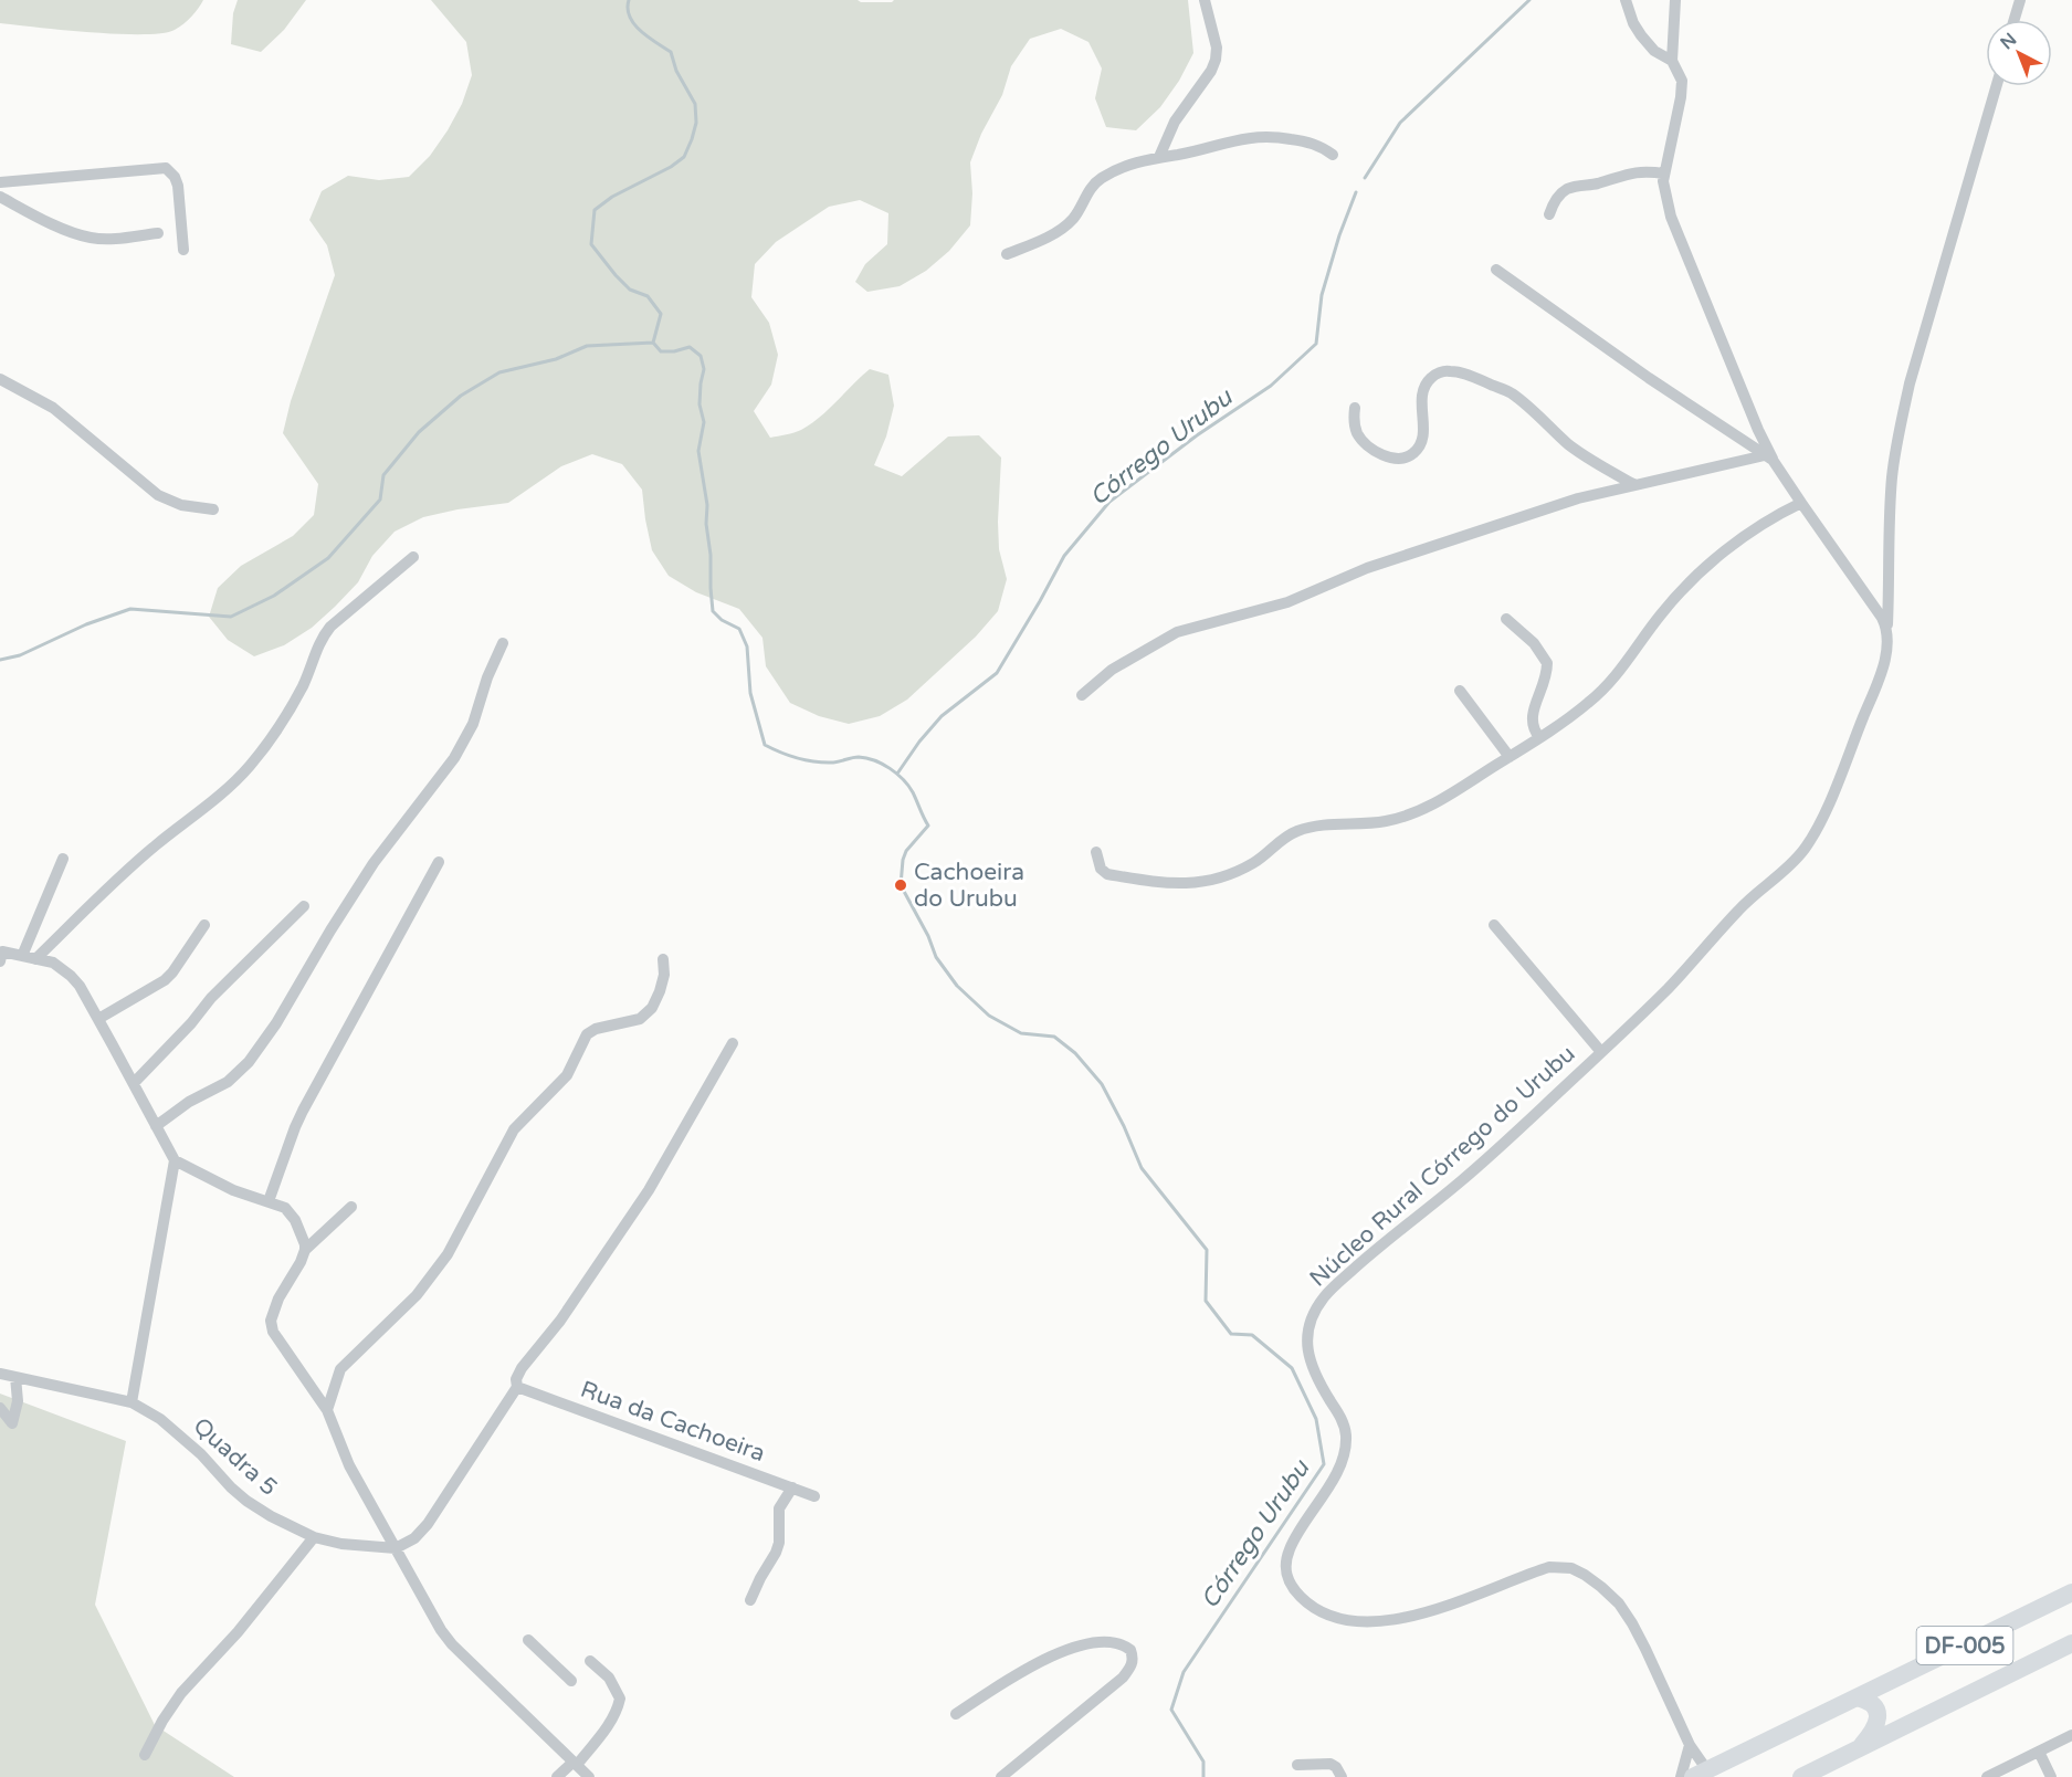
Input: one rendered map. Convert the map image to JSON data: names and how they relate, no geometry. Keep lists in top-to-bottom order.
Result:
{
  "streets": {
    "main road": ["DF-005"],
    "street": ["Núcleo Rural Córrego do Urubu", "Rua da Cachoeira", "Quadra 5"]
  },
  "crossings": [
    ["Núcleo Rural Córrego do Urubu", "DF-005"]
  ],
  "water": ["Córrego Urubu"],
  "places": ["Cachoeira do Urubu"],
  "north": "top left"
}
